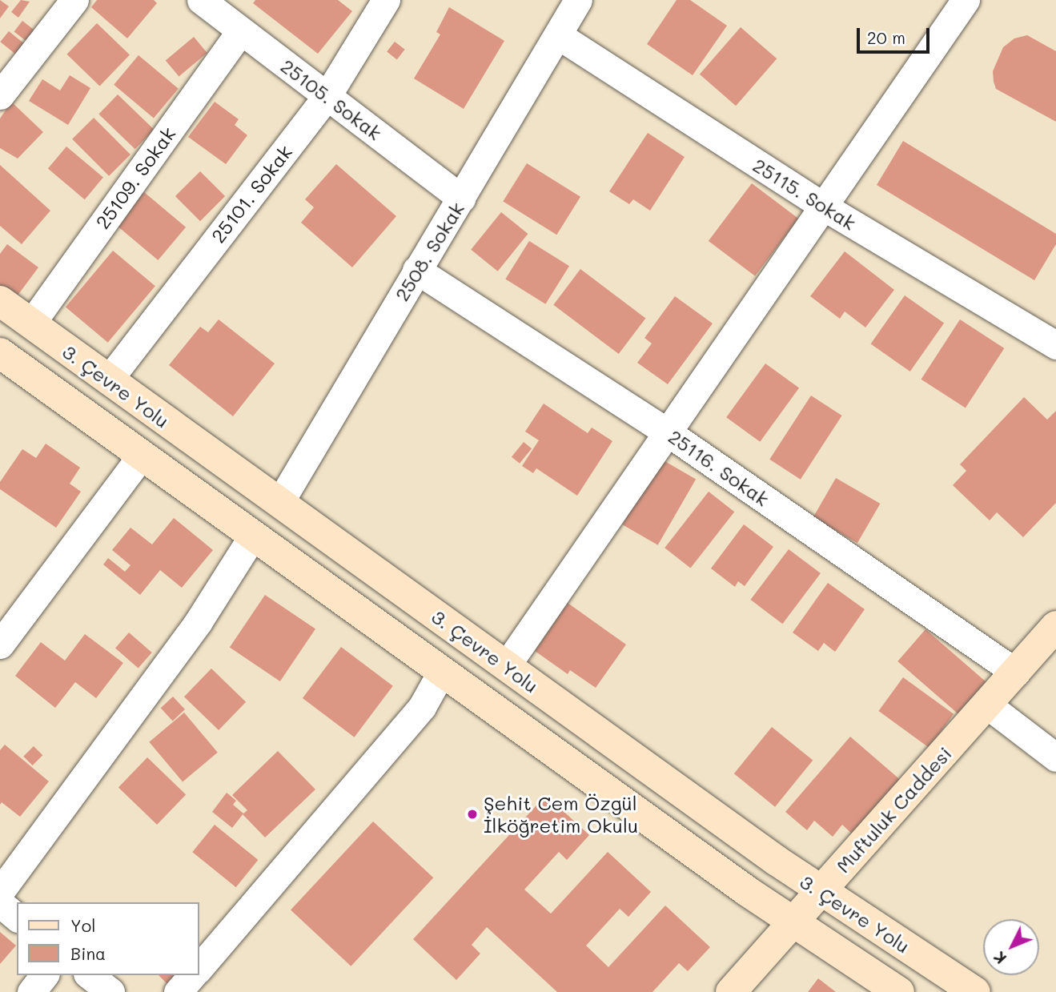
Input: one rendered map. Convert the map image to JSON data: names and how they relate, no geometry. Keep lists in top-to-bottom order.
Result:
{
  "streets": {
    "main road": ["3. Çevre Yolu", "Muftuluk Caddesi"],
    "street": [
      "25105. Sokak",
      "25109. Sokak",
      "25101. Sokak",
      "25115. Sokak",
      "2508. Sokak",
      "25116. Sokak"
    ]
  },
  "crossings": [
    ["25105. Sokak", "25109. Sokak"],
    ["25105. Sokak", "25101. Sokak"],
    ["25105. Sokak", "2508. Sokak"],
    ["25109. Sokak", "3. Çevre Yolu"],
    ["25101. Sokak", "3. Çevre Yolu"],
    ["25115. Sokak", "2508. Sokak"],
    ["2508. Sokak", "3. Çevre Yolu"],
    ["2508. Sokak", "25116. Sokak"],
    ["3. Çevre Yolu", "Muftuluk Caddesi"],
    ["25116. Sokak", "Muftuluk Caddesi"]
  ],
  "places": ["Şehit Cem Özgül İlköğretim Okulu"],
  "legend": ["Yol", "Bina"],
  "scale_bar": "20 m",
  "north": "bottom left"
}
